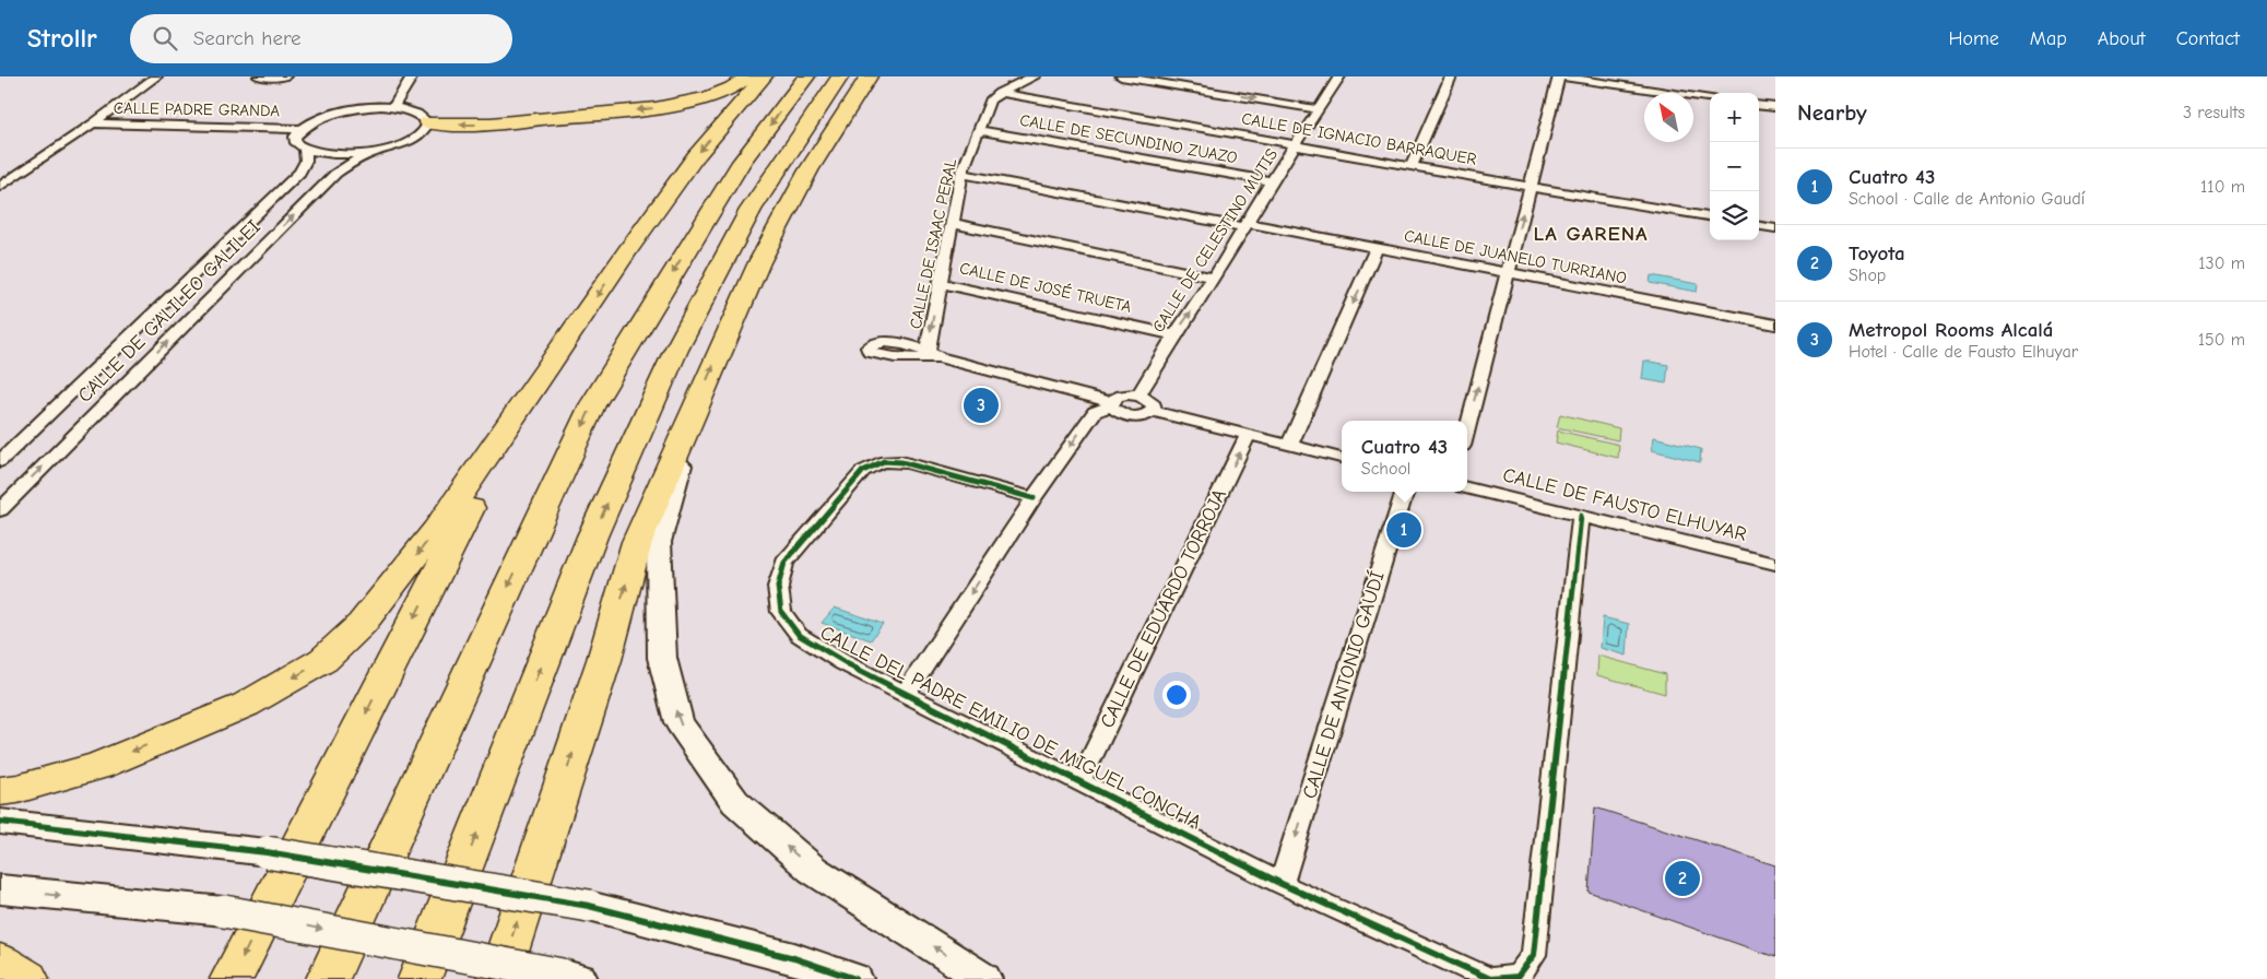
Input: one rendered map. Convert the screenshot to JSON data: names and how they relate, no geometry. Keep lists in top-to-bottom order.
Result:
{
  "streets": {
    "street": [
      "CALLE PADRE GRANDA",
      "CALLE DE SECUNDINO ZUAZO",
      "CALLE DE IGNACIO BARRAQUER",
      "CALLE DE CELESTINO MUTIS",
      "CALLE DE ISAAC PERAL",
      "CALLE DE JUANELO TURRIANO",
      "CALLE DE JOSÉ TRUETA",
      "CALLE DE GALILEO GALILEI",
      "CALLE DE FAUSTO ELHUYAR",
      "CALLE DE EDUARDO TORROJA",
      "CALLE DE ANTONIO GAUDÍ",
      "CALLE DEL PADRE EMILIO DE MIGUEL CONCHA"
    ]
  },
  "crossings": [
    ["CALLE DE SECUNDINO ZUAZO", "CALLE DE CELESTINO MUTIS"],
    ["CALLE DE SECUNDINO ZUAZO", "CALLE DE ISAAC PERAL"],
    ["CALLE DE IGNACIO BARRAQUER", "CALLE DE CELESTINO MUTIS"],
    ["CALLE DE IGNACIO BARRAQUER", "CALLE DE ISAAC PERAL"],
    ["CALLE DE CELESTINO MUTIS", "CALLE DE JUANELO TURRIANO"],
    ["CALLE DE CELESTINO MUTIS", "CALLE DE JOSÉ TRUETA"],
    ["CALLE DE ISAAC PERAL", "CALLE DE JUANELO TURRIANO"],
    ["CALLE DE ISAAC PERAL", "CALLE DE JOSÉ TRUETA"],
    ["CALLE DE FAUSTO ELHUYAR", "CALLE DEL PADRE EMILIO DE MIGUEL CONCHA"],
    ["CALLE DE EDUARDO TORROJA", "CALLE DEL PADRE EMILIO DE MIGUEL CONCHA"],
    ["CALLE DE ANTONIO GAUDÍ", "CALLE DEL PADRE EMILIO DE MIGUEL CONCHA"]
  ],
  "one_way": ["CALLE DE EDUARDO TORROJA", "CALLE DE ANTONIO GAUDÍ"],
  "districts": ["LA GARENA"],
  "north": "top left",
  "page": {
    "header": "Strollr",
    "search": "Search here",
    "nav": [
      "Home",
      "Map",
      "About",
      "Contact"
    ],
    "heading": ["Nearby", "3 results"],
    "map_buttons": ["+", "−"],
    "list": [
      {
        "mark": "1",
        "name": "Cuatro 43",
        "note": "School · Calle de Antonio Gaudí",
        "value": "110 m"
      },
      {
        "mark": "2",
        "name": "Toyota",
        "note": "Shop",
        "value": "130 m"
      },
      {
        "mark": "3",
        "name": "Metropol Rooms Alcalá",
        "note": "Hotel · Calle de Fausto Elhuyar",
        "value": "150 m"
      }
    ],
    "pins": ["3", "1", "2"],
    "popup": ["Cuatro 43", "School"]
  }
}
